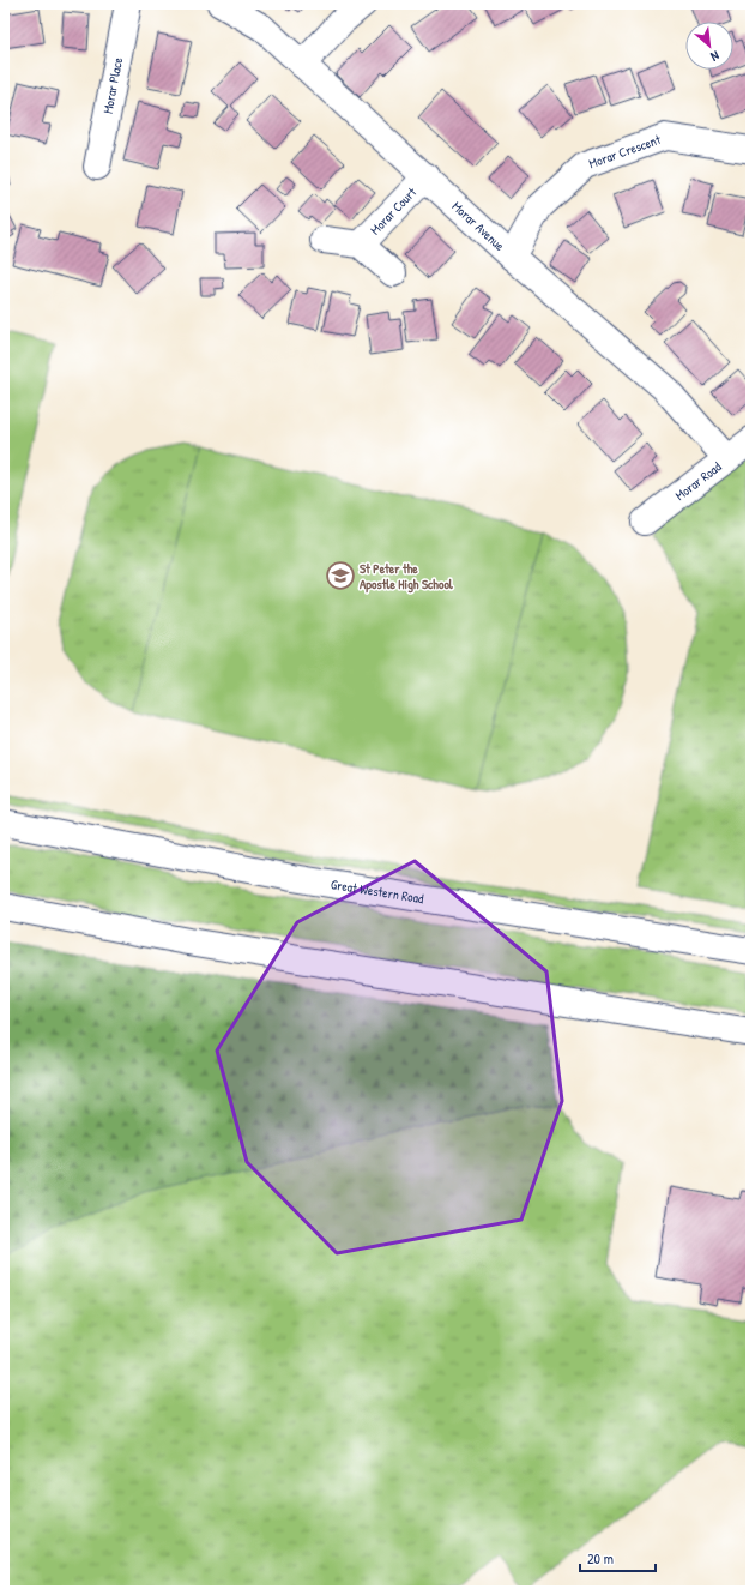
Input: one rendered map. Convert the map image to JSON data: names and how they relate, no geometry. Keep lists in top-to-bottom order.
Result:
{
  "streets": {
    "street": [
      "Morar Place",
      "Morar Crescent",
      "Morar Court",
      "Morar Avenue",
      "Morar Road",
      "Great Western Road"
    ]
  },
  "crossings": [
    ["Morar Crescent", "Morar Avenue"],
    ["Morar Court", "Morar Avenue"],
    ["Morar Avenue", "Morar Road"]
  ],
  "places": {
    "school or university": ["St Peter the Apostle High School"]
  },
  "scale_bar": "20 m",
  "north": "bottom right"
}
